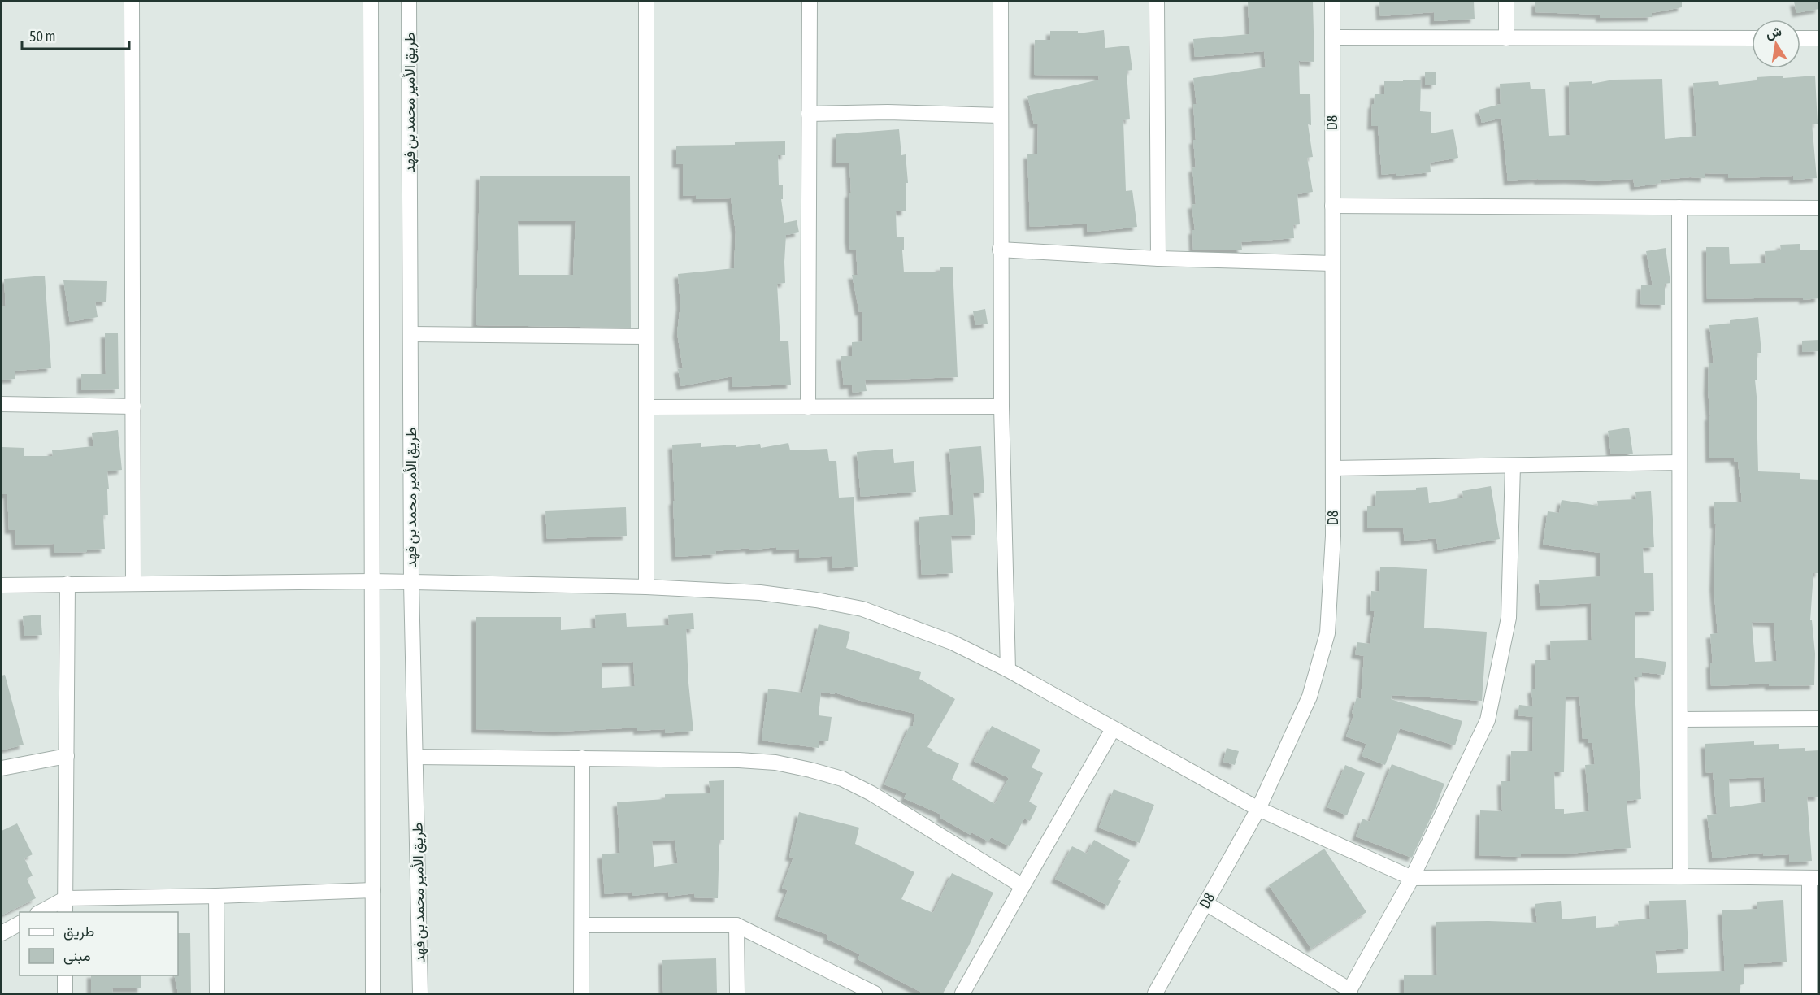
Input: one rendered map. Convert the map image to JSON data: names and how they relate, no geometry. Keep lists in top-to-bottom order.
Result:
{
  "streets": {
    "street": ["طريق الأمير محمد بن فهد", "D8"]
  },
  "legend": ["طريق", "مبنى"],
  "scale_bar": "50 m",
  "north": "top"
}
